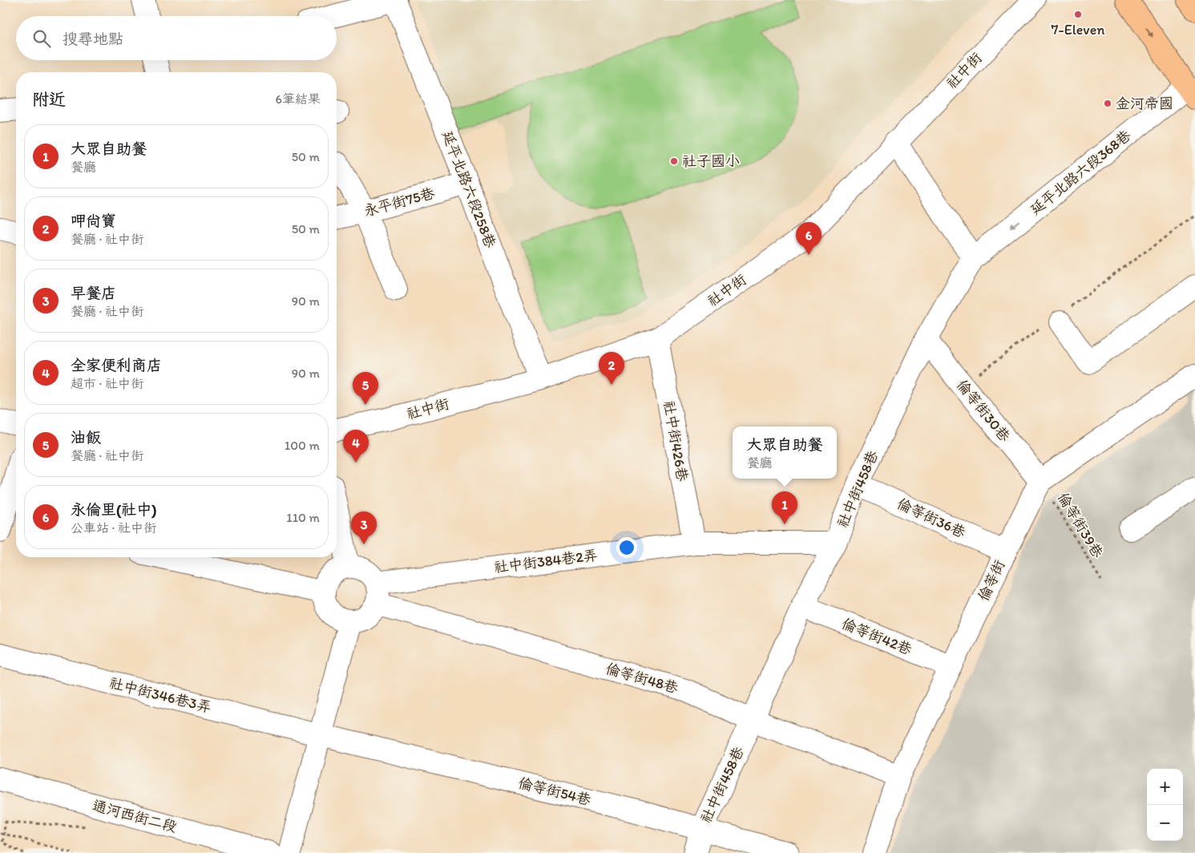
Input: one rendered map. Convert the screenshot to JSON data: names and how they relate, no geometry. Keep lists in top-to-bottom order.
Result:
{
  "streets": {
    "street": [
      "社中街",
      "延平北路六段368巷",
      "延平北路六段258巷",
      "永平街75巷",
      "倫等街30巷",
      "社中街426巷",
      "社中街458巷",
      "倫等街36巷",
      "社中街384巷2弄",
      "倫等街",
      "倫等街42巷",
      "倫等街48巷",
      "社中街346巷3弄",
      "倫等街54巷",
      "通河西街二段"
    ],
    "path": ["倫等街39巷"]
  },
  "crossings": [
    ["社中街", "延平北路六段258巷"],
    ["社中街", "社中街426巷"],
    ["延平北路六段368巷", "社中街458巷"],
    ["延平北路六段258巷", "永平街75巷"],
    ["倫等街30巷", "社中街458巷"],
    ["倫等街30巷", "倫等街39巷"],
    ["倫等街30巷", "倫等街"],
    ["社中街426巷", "社中街384巷2弄"],
    ["社中街458巷", "倫等街36巷"],
    ["社中街458巷", "社中街384巷2弄"],
    ["社中街458巷", "倫等街42巷"],
    ["社中街458巷", "倫等街48巷"],
    ["社中街458巷", "倫等街54巷"],
    ["倫等街36巷", "倫等街"],
    ["倫等街39巷", "倫等街"],
    ["社中街384巷2弄", "倫等街48巷"],
    ["倫等街", "倫等街42巷"],
    ["倫等街", "倫等街48巷"],
    ["社中街346巷3弄", "倫等街54巷"]
  ],
  "one_way": ["延平北路六段368巷"],
  "places": ["7-Eleven", "金河帝國", "社子國小"],
  "page": {
    "search": "搜尋地點",
    "heading": ["附近", "6筆結果"],
    "list": [
      {
        "mark": "1",
        "name": "大眾自助餐",
        "note": "餐廳",
        "value": "50 m"
      },
      {
        "mark": "2",
        "name": "呷尚寶",
        "note": "餐廳 · 社中街",
        "value": "50 m"
      },
      {
        "mark": "3",
        "name": "早餐店",
        "note": "餐廳 · 社中街",
        "value": "90 m"
      },
      {
        "mark": "4",
        "name": "全家便利商店",
        "note": "超市 · 社中街",
        "value": "90 m"
      },
      {
        "mark": "5",
        "name": "油飯",
        "note": "餐廳 · 社中街",
        "value": "100 m"
      },
      {
        "mark": "6",
        "name": "永倫里(社中)",
        "note": "公車站 · 社中街",
        "value": "110 m"
      }
    ],
    "pins": [
      "6",
      "2",
      "5",
      "4",
      "1",
      "3"
    ],
    "popup": ["大眾自助餐", "餐廳"],
    "map_buttons": ["+", "−"]
  }
}
